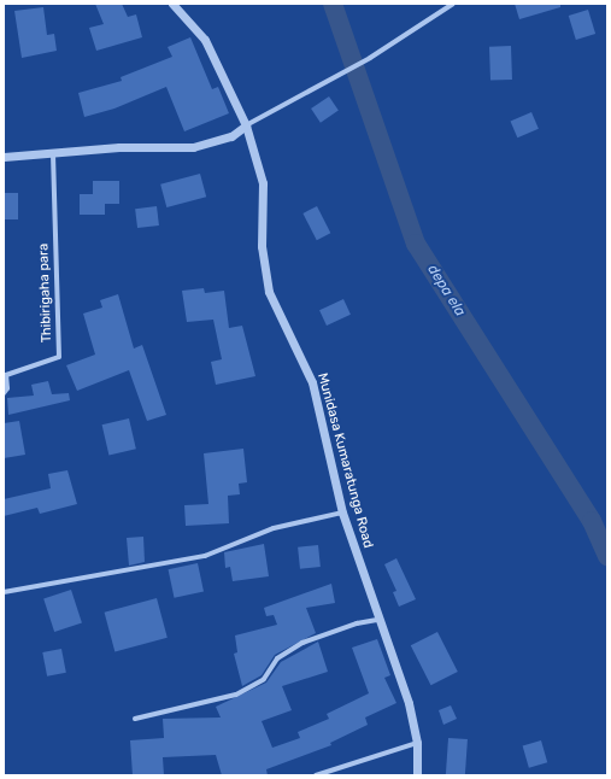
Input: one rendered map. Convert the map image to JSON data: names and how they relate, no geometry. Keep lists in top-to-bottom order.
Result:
{
  "streets": {
    "street": ["Thibirigaha para", "Munidasa Kumaratunga Road"]
  },
  "water": ["depa ela"]
}
